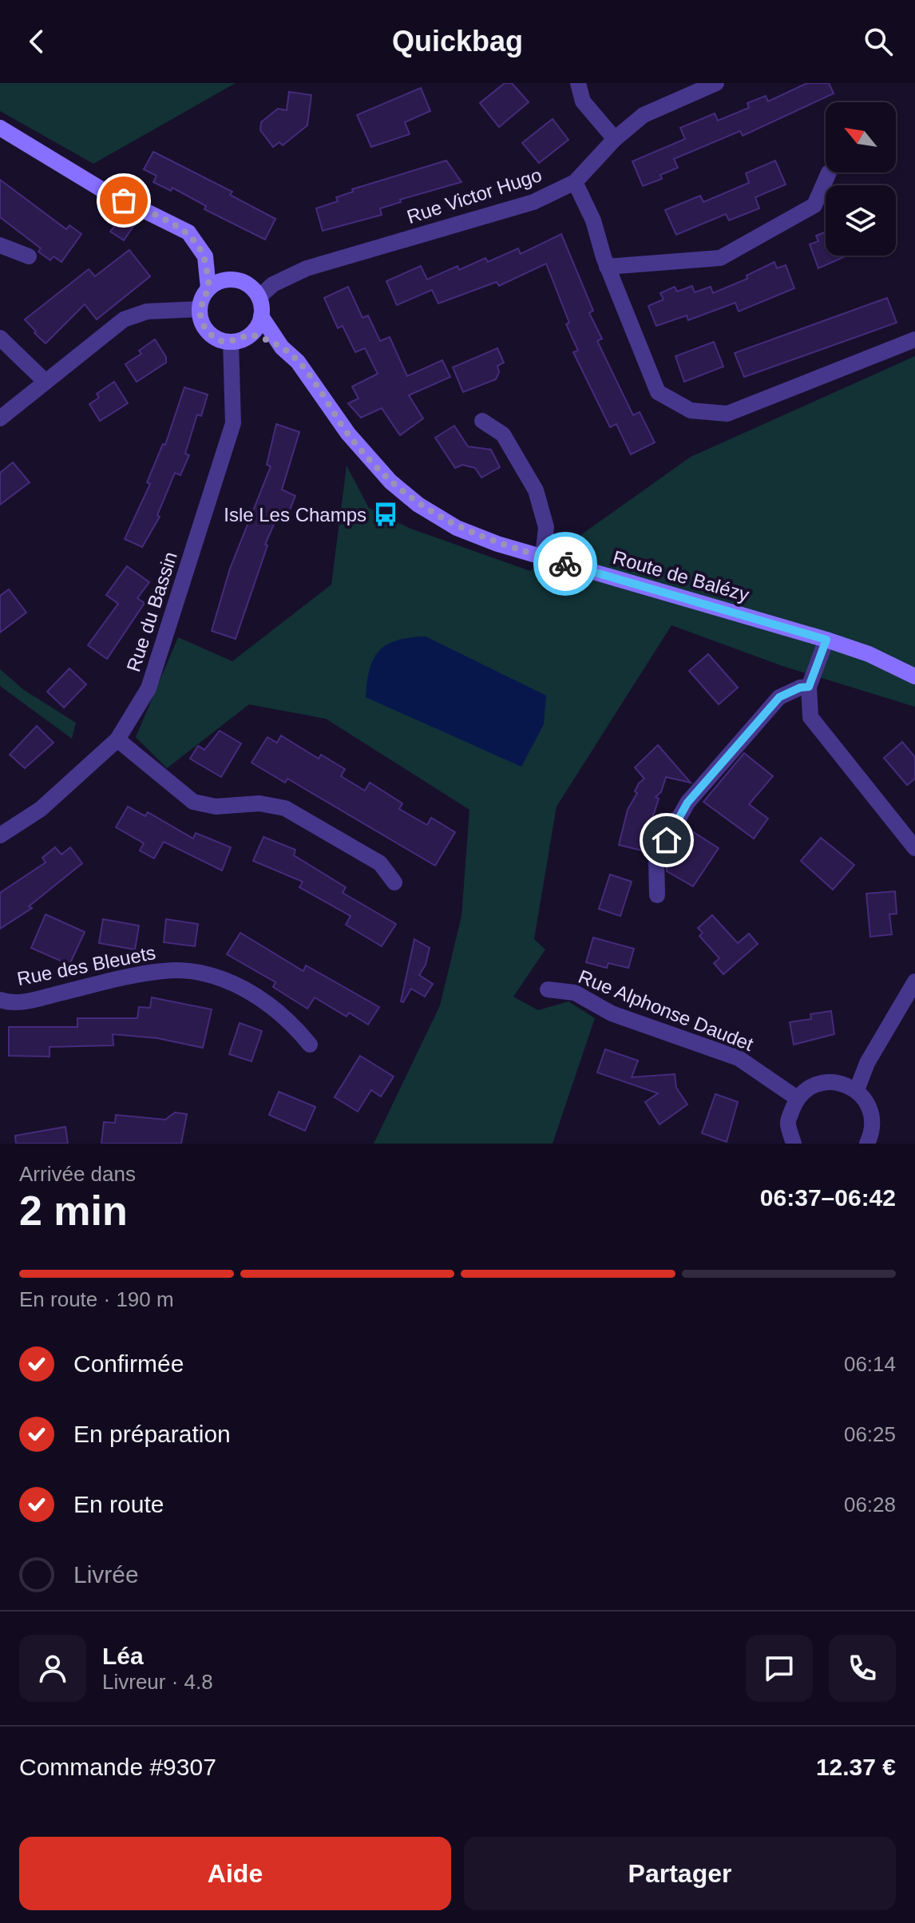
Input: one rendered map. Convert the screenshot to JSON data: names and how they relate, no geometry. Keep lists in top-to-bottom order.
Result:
{
  "streets": {
    "main road": ["Route de Balézy"],
    "street": [
      "Rue Victor Hugo",
      "Rue du Bassin",
      "Rue des Bleuets",
      "Rue Alphonse Daudet"
    ]
  },
  "crossings": [
    ["Rue Victor Hugo", "Route de Balézy"],
    ["Rue Victor Hugo", "Rue du Bassin"],
    ["Route de Balézy", "Rue du Bassin"]
  ],
  "places": {
    "bus stop": ["Isle Les Champs"]
  },
  "north": "top left",
  "page": {
    "header": "Quickbag",
    "heading": ["2 min", "Arrivée dans", "06:37–06:42"],
    "panel": [
      "Léa",
      "Livreur · 4.8",
      "Commande #9307",
      "12.37 €"
    ],
    "bar": "En route · 190 m",
    "list": [
      ["Confirmée", "06:14"],
      ["En préparation", "06:25"],
      ["En route", "06:28"],
      "Livrée"
    ],
    "buttons": ["Aide", "Partager"]
  }
}
